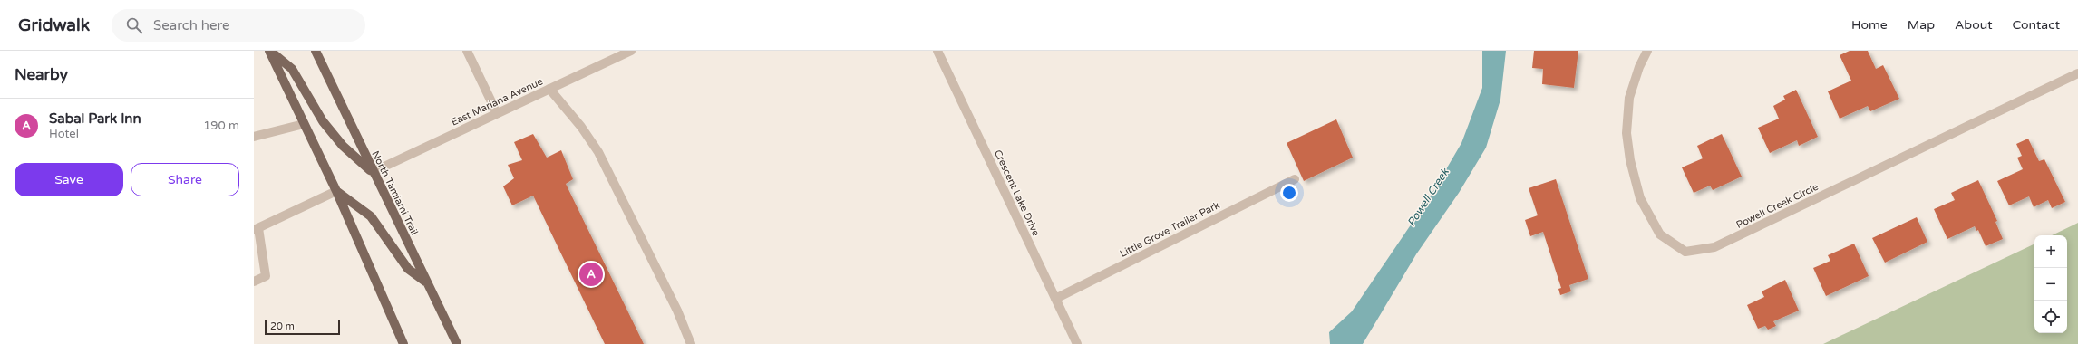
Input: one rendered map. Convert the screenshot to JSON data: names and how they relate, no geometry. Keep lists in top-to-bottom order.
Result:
{
  "streets": {
    "main road": ["North Tamiami Trail"],
    "street": [
      "East Mariana Avenue",
      "Crescent Lake Drive",
      "Powell Creek Circle",
      "Little Grove Trailer Park"
    ]
  },
  "crossings": [
    ["East Mariana Avenue", "North Tamiami Trail"],
    ["Crescent Lake Drive", "Little Grove Trailer Park"]
  ],
  "water": ["Powell Creek"],
  "scale_bar": "20 m",
  "page": {
    "header": "Gridwalk",
    "search": "Search here",
    "nav": [
      "Home",
      "Map",
      "About",
      "Contact"
    ],
    "heading": "Nearby",
    "list": [
      {
        "mark": "A",
        "name": "Sabal Park Inn",
        "note": "Hotel",
        "value": "190 m"
      }
    ],
    "buttons": ["Save", "Share"],
    "map_buttons": ["+", "−"],
    "pins": "A",
    "scale": "20 m"
  }
}
